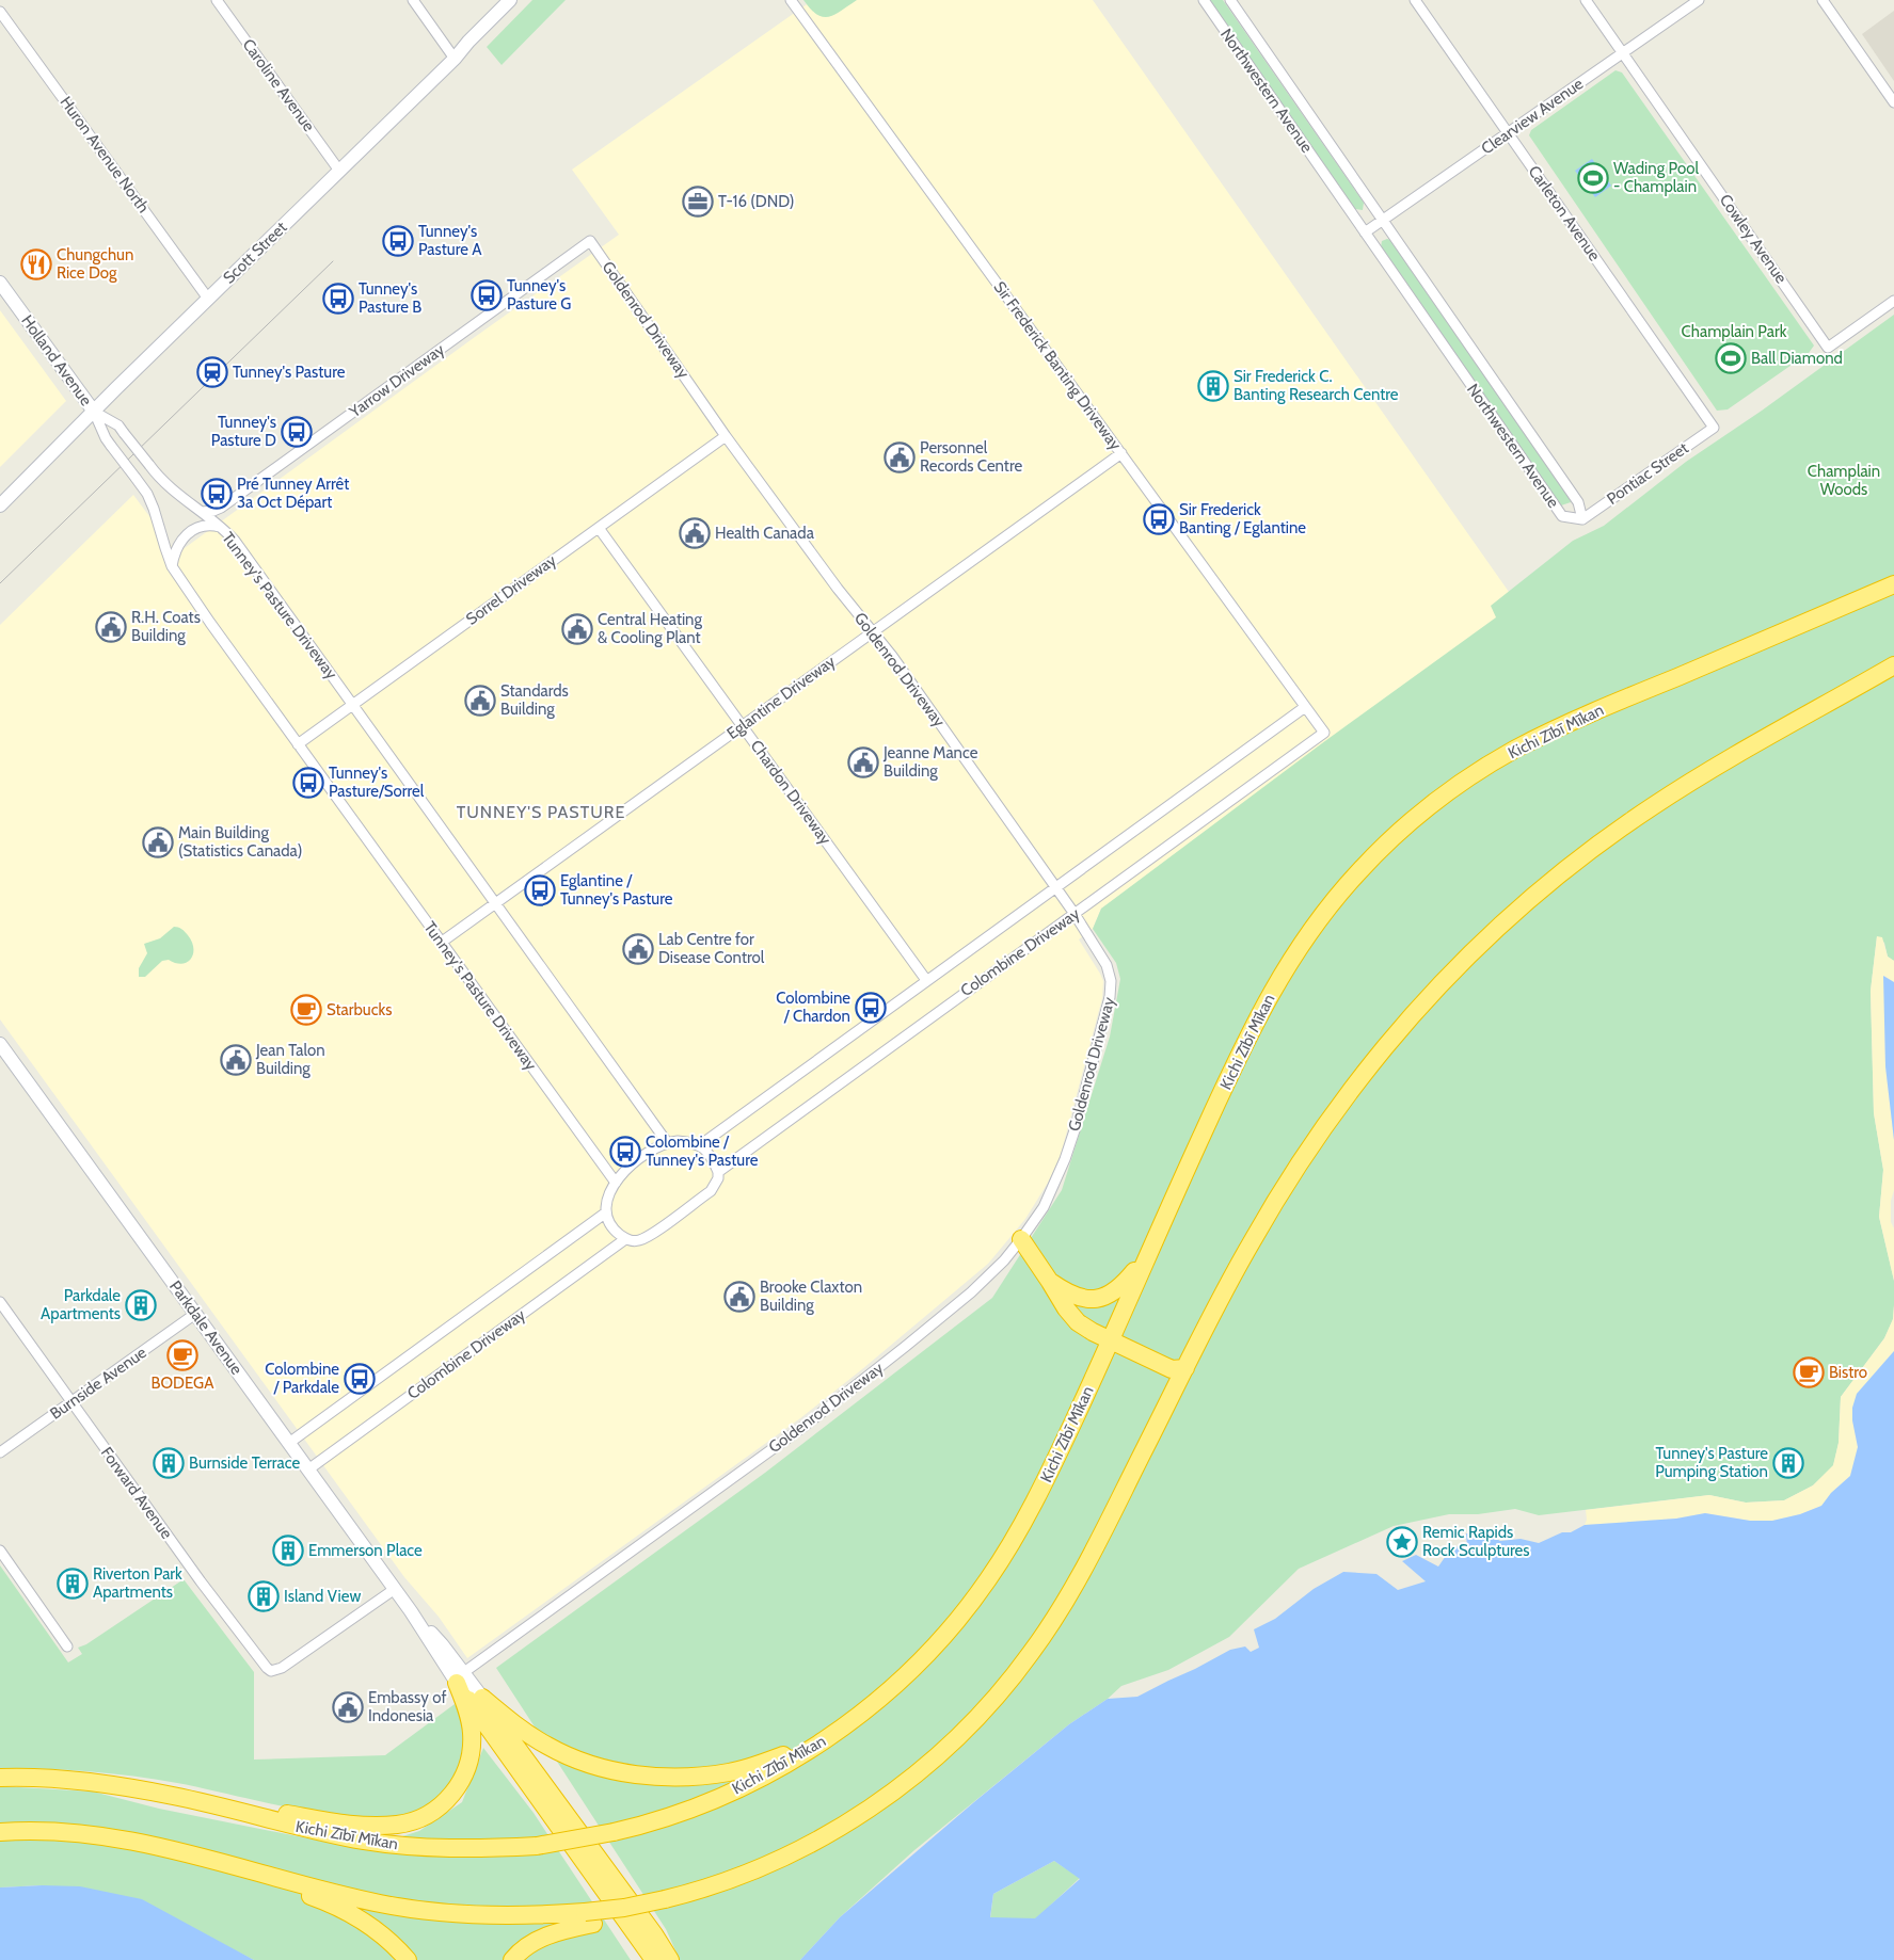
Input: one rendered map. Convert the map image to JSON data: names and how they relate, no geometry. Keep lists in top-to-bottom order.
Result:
{
  "streets": {
    "highway": ["Kichi Zībī Mīkan"],
    "main road": ["Scott Street", "Holland Avenue", "Parkdale Avenue"],
    "street": [
      "Caroline Avenue",
      "Northwestern Avenue",
      "Clearview Avenue",
      "Huron Avenue North",
      "Carleton Avenue",
      "Cowley Avenue",
      "Goldenrod Driveway",
      "Sir Frederick Banting Driveway",
      "Yarrow Driveway",
      "Pontiac Street",
      "Sorrel Driveway",
      "Tunney's Pasture Driveway",
      "Eglantine Driveway",
      "Chardon Driveway",
      "Colombine Driveway",
      "Burnside Avenue",
      "Forward Avenue"
    ]
  },
  "crossings": [
    ["Caroline Avenue", "Scott Street"],
    ["Northwestern Avenue", "Clearview Avenue"],
    ["Northwestern Avenue", "Pontiac Street"],
    ["Clearview Avenue", "Carleton Avenue"],
    ["Clearview Avenue", "Cowley Avenue"],
    ["Huron Avenue North", "Scott Street"],
    ["Carleton Avenue", "Pontiac Street"],
    ["Scott Street", "Holland Avenue"],
    ["Scott Street", "Tunney's Pasture Driveway"],
    ["Goldenrod Driveway", "Yarrow Driveway"],
    ["Goldenrod Driveway", "Sorrel Driveway"],
    ["Goldenrod Driveway", "Eglantine Driveway"],
    ["Goldenrod Driveway", "Colombine Driveway"],
    ["Goldenrod Driveway", "Parkdale Avenue"],
    ["Holland Avenue", "Tunney's Pasture Driveway"],
    ["Sir Frederick Banting Driveway", "Eglantine Driveway"],
    ["Sir Frederick Banting Driveway", "Colombine Driveway"],
    ["Yarrow Driveway", "Tunney's Pasture Driveway"],
    ["Sorrel Driveway", "Tunney's Pasture Driveway"],
    ["Sorrel Driveway", "Chardon Driveway"],
    ["Tunney's Pasture Driveway", "Eglantine Driveway"],
    ["Tunney's Pasture Driveway", "Colombine Driveway"],
    ["Eglantine Driveway", "Chardon Driveway"],
    ["Chardon Driveway", "Colombine Driveway"],
    ["Colombine Driveway", "Parkdale Avenue"],
    ["Parkdale Avenue", "Burnside Avenue"],
    ["Parkdale Avenue", "Forward Avenue"],
    ["Burnside Avenue", "Forward Avenue"]
  ],
  "districts": ["TUNNEY'S PASTURE"],
  "parks": ["Champlain Park", "Champlain Woods"],
  "places": {
    "sports": ["Wading Pool - Champlain", "Ball Diamond"],
    "office": ["T-16 (DND)"],
    "bus stop": [
      "Tunney's Pasture A",
      "Tunney's Pasture G",
      "Tunney's Pasture B",
      "Tunney's Pasture D",
      "Pré Tunney Arrêt 3a Oct Départ",
      "Sir Frederick Banting / Eglantine",
      "Tunney's Pasture/Sorrel",
      "Eglantine / Tunney's Pasture",
      "Colombine / Chardon",
      "Colombine / Tunney's Pasture",
      "Colombine / Parkdale"
    ],
    "restaurant": ["Chungchun Rice Dog"],
    "station": ["Tunney's Pasture"],
    "building": [
      "Sir Frederick C. Banting Research Centre",
      "Parkdale Apartments",
      "Burnside Terrace",
      "Tunney's Pasture Pumping Station",
      "Emmerson Place",
      "Riverton Park Apartments",
      "Island View"
    ],
    "public building": [
      "Personnel Records Centre",
      "Health Canada",
      "R.H. Coats Building",
      "Central Heating & Cooling Plant",
      "Standards Building",
      "Jeanne Mance Building",
      "Main Building (Statistics Canada)",
      "Lab Centre for Disease Control",
      "Jean Talon Building",
      "Brooke Claxton Building",
      "Embassy of Indonesia"
    ],
    "cafe": ["Starbucks", "BODEGA", "Bistro"],
    "place": ["Remic Rapids Rock Sculptures"]
  }
}
